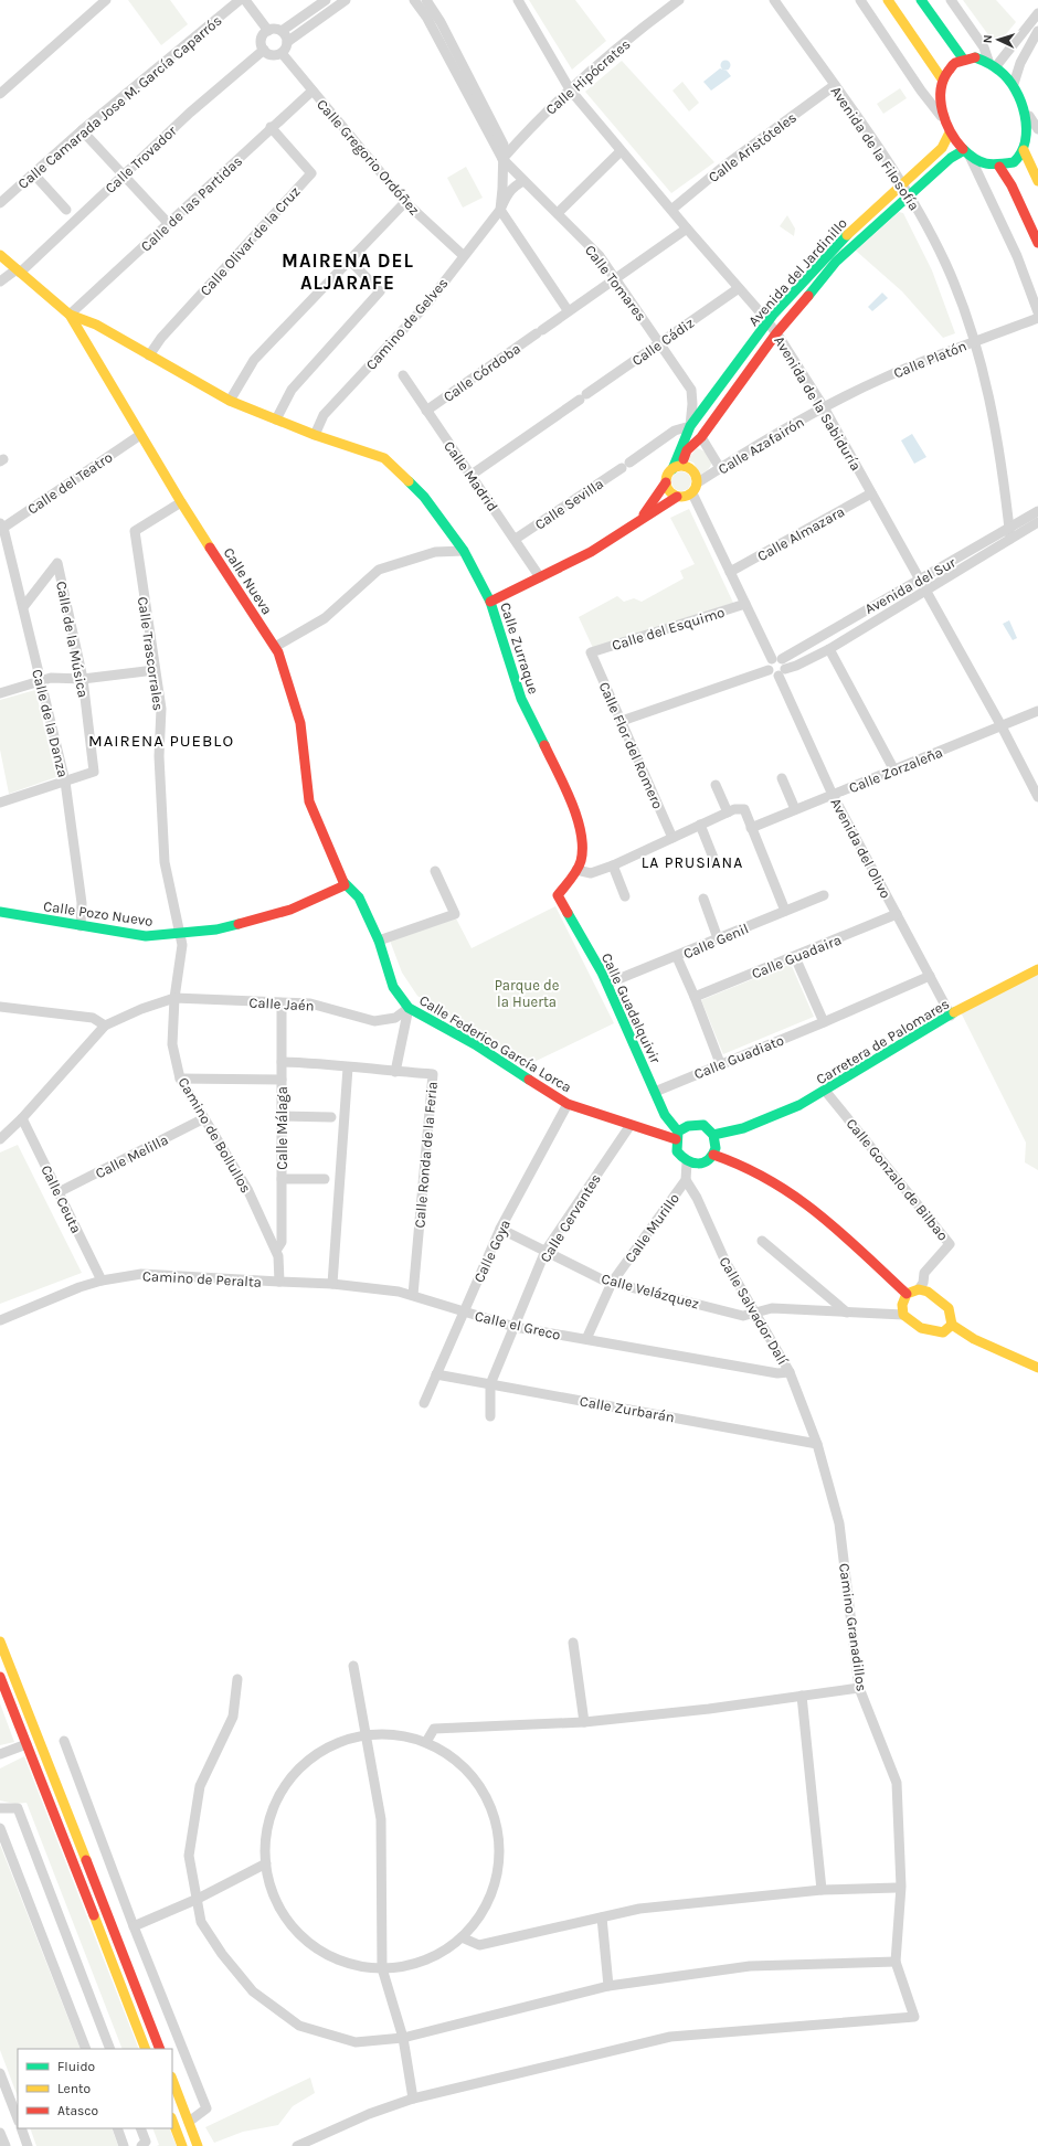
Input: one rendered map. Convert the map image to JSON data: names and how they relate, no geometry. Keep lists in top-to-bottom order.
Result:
{
  "streets": {
    "street": [
      "Calle Hipócrates",
      "Calle Camarada Jose M. García Caparrós",
      "Calle Aristóteles",
      "Avenida de la Filosofía",
      "Calle Gregorio Ordóñez",
      "Calle Trovador",
      "Calle de las Partidas",
      "Calle Olivar de la Cruz",
      "Avenida del Jardinillo",
      "Calle Tomares",
      "Camino de Gelves",
      "Calle Cádiz",
      "Calle Platón",
      "Calle Córdoba",
      "Avenida de la Sabiduría",
      "Calle Azafairón",
      "Calle Madrid",
      "Calle del Teatro",
      "Calle Sevilla",
      "Calle Almazara",
      "Calle Nueva",
      "Avenida del Sur",
      "Calle del Esquimo",
      "Calle de la Música",
      "Calle Zurraque",
      "Calle Trascorrales",
      "Calle de la Danza",
      "Calle Flor del Romero",
      "Calle Zorzaleña",
      "Avenida del Olivo",
      "Calle Pozo Nuevo",
      "Calle Genil",
      "Calle Guadaira",
      "Calle Jaén",
      "Calle Guadalquivir",
      "Carretera de Palomares",
      "Calle Federico García Lorca",
      "Calle Guadiato",
      "Calle Málaga",
      "Camino de Bollullos",
      "Calle Ronda de la Feria",
      "Calle Melilla",
      "Calle Gonzalo de Bilbao",
      "Calle Ceuta",
      "Calle Cervantes",
      "Calle Murillo",
      "Calle Goya",
      "Camino de Peralta",
      "Calle Velázquez",
      "Calle Salvador Dalí",
      "Calle el Greco",
      "Calle Zurbarán",
      "Camino Granadillos"
    ]
  },
  "crossings": [
    ["Calle Hipócrates", "Calle Tomares"],
    ["Calle Hipócrates", "Avenida de la Sabiduría"],
    ["Calle Aristóteles", "Avenida de la Filosofía"],
    ["Calle Aristóteles", "Avenida de la Sabiduría"],
    ["Avenida de la Filosofía", "Avenida del Jardinillo"],
    ["Avenida de la Filosofía", "Calle Platón"],
    ["Avenida de la Filosofía", "Avenida del Sur"],
    ["Calle Gregorio Ordóñez", "Calle Trovador"],
    ["Calle Gregorio Ordóñez", "Calle de las Partidas"],
    ["Calle Gregorio Ordóñez", "Camino de Gelves"],
    ["Calle de las Partidas", "Calle Olivar de la Cruz"],
    ["Calle de las Partidas", "Calle Nueva"],
    ["Avenida del Jardinillo", "Calle Tomares"],
    ["Avenida del Jardinillo", "Avenida de la Sabiduría"],
    ["Avenida del Jardinillo", "Calle Azafairón"],
    ["Avenida del Jardinillo", "Calle Sevilla"],
    ["Calle Tomares", "Camino de Gelves"],
    ["Calle Tomares", "Calle Cádiz"],
    ["Calle Tomares", "Calle Córdoba"],
    ["Calle Tomares", "Calle Sevilla"],
    ["Camino de Gelves", "Calle Zurraque"],
    ["Calle Cádiz", "Avenida de la Sabiduría"],
    ["Calle Cádiz", "Calle Madrid"],
    ["Calle Platón", "Avenida de la Sabiduría"],
    ["Calle Platón", "Calle Azafairón"],
    ["Calle Córdoba", "Avenida de la Sabiduría"],
    ["Calle Córdoba", "Calle Madrid"],
    ["Avenida de la Sabiduría", "Calle Azafairón"],
    ["Avenida de la Sabiduría", "Calle Almazara"],
    ["Avenida de la Sabiduría", "Avenida del Sur"],
    ["Avenida de la Sabiduría", "Calle Zorzaleña"],
    ["Calle Madrid", "Calle Sevilla"],
    ["Calle del Teatro", "Calle Nueva"],
    ["Calle del Teatro", "Calle de la Danza"],
    ["Calle Nueva", "Calle Trascorrales"],
    ["Calle Nueva", "Calle Pozo Nuevo"],
    ["Calle Nueva", "Calle Federico García Lorca"],
    ["Avenida del Sur", "Avenida del Olivo"],
    ["Calle del Esquimo", "Calle Flor del Romero"],
    ["Calle de la Música", "Calle de la Danza"],
    ["Calle Zurraque", "Calle Guadalquivir"],
    ["Calle Trascorrales", "Calle Pozo Nuevo"],
    ["Calle Trascorrales", "Camino de Bollullos"],
    ["Calle de la Danza", "Calle Pozo Nuevo"],
    ["Calle Zorzaleña", "Avenida del Olivo"],
    ["Avenida del Olivo", "Calle Guadaira"],
    ["Avenida del Olivo", "Carretera de Palomares"],
    ["Avenida del Olivo", "Calle Guadiato"],
    ["Calle Pozo Nuevo", "Calle Federico García Lorca"],
    ["Calle Pozo Nuevo", "Camino de Bollullos"],
    ["Calle Genil", "Calle Guadalquivir"],
    ["Calle Jaén", "Calle Federico García Lorca"],
    ["Calle Jaén", "Calle Málaga"],
    ["Calle Jaén", "Camino de Bollullos"],
    ["Calle Guadalquivir", "Carretera de Palomares"],
    ["Calle Guadalquivir", "Calle Federico García Lorca"],
    ["Calle Guadalquivir", "Calle Guadiato"],
    ["Calle Guadalquivir", "Calle Murillo"],
    ["Carretera de Palomares", "Calle Federico García Lorca"],
    ["Carretera de Palomares", "Calle Gonzalo de Bilbao"],
    ["Carretera de Palomares", "Calle Murillo"],
    ["Calle Federico García Lorca", "Calle Cervantes"],
    ["Calle Federico García Lorca", "Calle Murillo"],
    ["Calle Federico García Lorca", "Calle Goya"],
    ["Calle Málaga", "Camino de Bollullos"],
    ["Calle Málaga", "Calle Ronda de la Feria"],
    ["Camino de Bollullos", "Calle Melilla"],
    ["Calle Ronda de la Feria", "Calle el Greco"],
    ["Calle Melilla", "Calle Ceuta"],
    ["Calle Gonzalo de Bilbao", "Calle Velázquez"],
    ["Calle Ceuta", "Camino de Peralta"],
    ["Calle Cervantes", "Calle Velázquez"],
    ["Calle Cervantes", "Calle el Greco"],
    ["Calle Cervantes", "Calle Zurbarán"],
    ["Calle Murillo", "Calle Velázquez"],
    ["Calle Murillo", "Calle Salvador Dalí"],
    ["Calle Murillo", "Calle el Greco"],
    ["Calle Goya", "Calle Velázquez"],
    ["Calle Goya", "Calle el Greco"],
    ["Calle Goya", "Calle Zurbarán"],
    ["Camino de Peralta", "Calle el Greco"],
    ["Calle Velázquez", "Calle Salvador Dalí"],
    ["Calle Salvador Dalí", "Calle el Greco"],
    ["Calle Salvador Dalí", "Calle Zurbarán"],
    ["Calle Salvador Dalí", "Camino Granadillos"],
    ["Calle Zurbarán", "Camino Granadillos"]
  ],
  "districts": ["MAIRENA DEL ALJARAFE", "MAIRENA PUEBLO", "LA PRUSIANA"],
  "parks": ["Parque de la Huerta"],
  "legend": ["Fluido", "Lento", "Atasco"],
  "north": "left"
}
